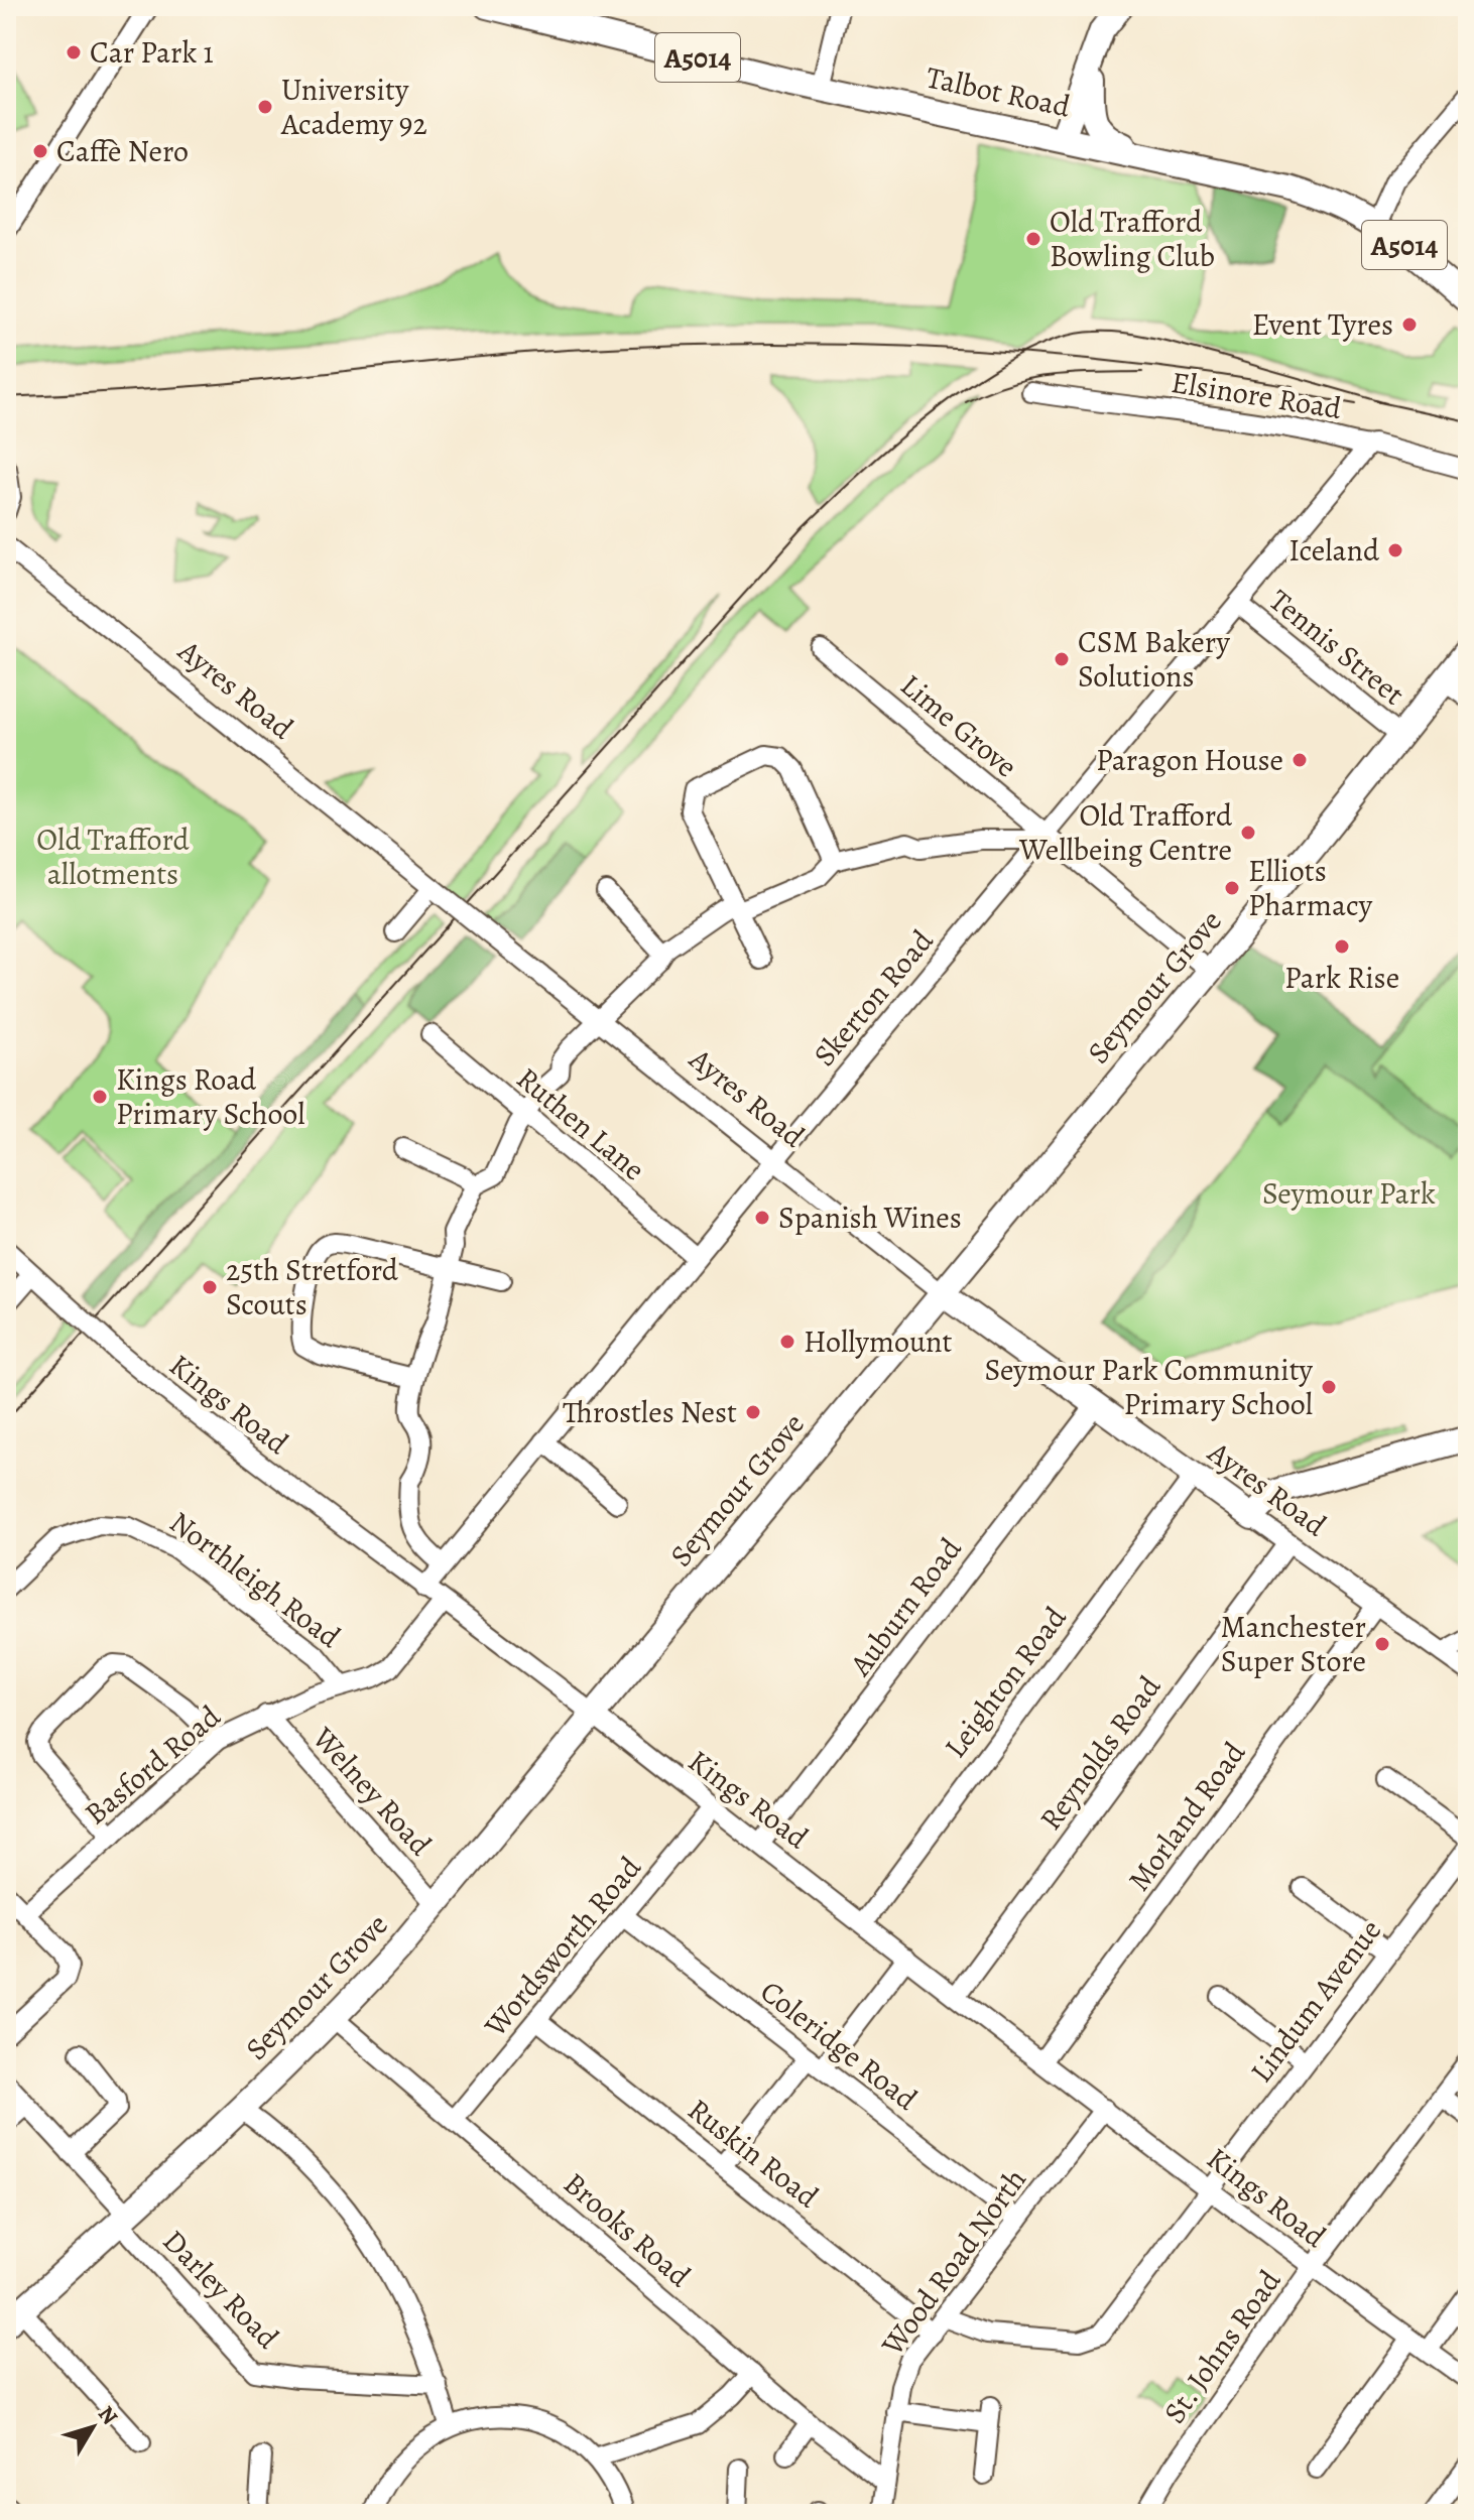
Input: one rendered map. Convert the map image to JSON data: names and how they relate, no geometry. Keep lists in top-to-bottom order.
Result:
{
  "streets": {
    "main road": [
      "A5014",
      "Talbot Road",
      "Ayres Road",
      "Seymour Grove"
    ],
    "street": [
      "Elsinore Road",
      "Tennis Street",
      "Lime Grove",
      "Skerton Road",
      "Ruthen Lane",
      "Kings Road",
      "Northleigh Road",
      "Auburn Road",
      "Leighton Road",
      "Reynolds Road",
      "Basford Road",
      "Welney Road",
      "Morland Road",
      "Wordsworth Road",
      "Lindum Avenue",
      "Coleridge Road",
      "Ruskin Road",
      "Brooks Road",
      "Wood Road North",
      "Darley Road",
      "St. Johns Road"
    ]
  },
  "crossings": [
    ["Elsinore Road", "Skerton Road"],
    ["Tennis Street", "Seymour Grove"],
    ["Tennis Street", "Skerton Road"],
    ["Ayres Road", "Seymour Grove"],
    ["Ayres Road", "Skerton Road"],
    ["Ayres Road", "Auburn Road"],
    ["Ayres Road", "Leighton Road"],
    ["Ayres Road", "Reynolds Road"],
    ["Ayres Road", "Morland Road"],
    ["Lime Grove", "Seymour Grove"],
    ["Lime Grove", "Skerton Road"],
    ["Seymour Grove", "Kings Road"],
    ["Seymour Grove", "Welney Road"],
    ["Seymour Grove", "Brooks Road"],
    ["Seymour Grove", "Darley Road"],
    ["Skerton Road", "Ruthen Lane"],
    ["Skerton Road", "Kings Road"],
    ["Kings Road", "Auburn Road"],
    ["Kings Road", "Leighton Road"],
    ["Kings Road", "Reynolds Road"],
    ["Kings Road", "Basford Road"],
    ["Kings Road", "Morland Road"],
    ["Kings Road", "Wordsworth Road"],
    ["Kings Road", "Lindum Avenue"],
    ["Kings Road", "Wood Road North"],
    ["Kings Road", "St. Johns Road"],
    ["Northleigh Road", "Basford Road"],
    ["Basford Road", "Welney Road"],
    ["Wordsworth Road", "Coleridge Road"],
    ["Wordsworth Road", "Ruskin Road"],
    ["Wordsworth Road", "Brooks Road"],
    ["Lindum Avenue", "Wood Road North"],
    ["Coleridge Road", "Wood Road North"],
    ["Ruskin Road", "Wood Road North"],
    ["Brooks Road", "Wood Road North"]
  ],
  "parks": ["Old Trafford allotments", "Seymour Park"],
  "places": [
    "Car Park 1",
    "University Academy 92",
    "Caffè Nero",
    "Old Trafford Bowling Club",
    "Event Tyres",
    "Iceland",
    "CSM Bakery Solutions",
    "Paragon House",
    "Old Trafford Wellbeing Centre",
    "Elliots Pharmacy",
    "Park Rise",
    "Kings Road Primary School",
    "Spanish Wines",
    "25th Stretford Scouts",
    "Hollymount",
    "Seymour Park Community Primary School",
    "Throstles Nest",
    "Manchester Super Store"
  ],
  "north": "top right"
}
